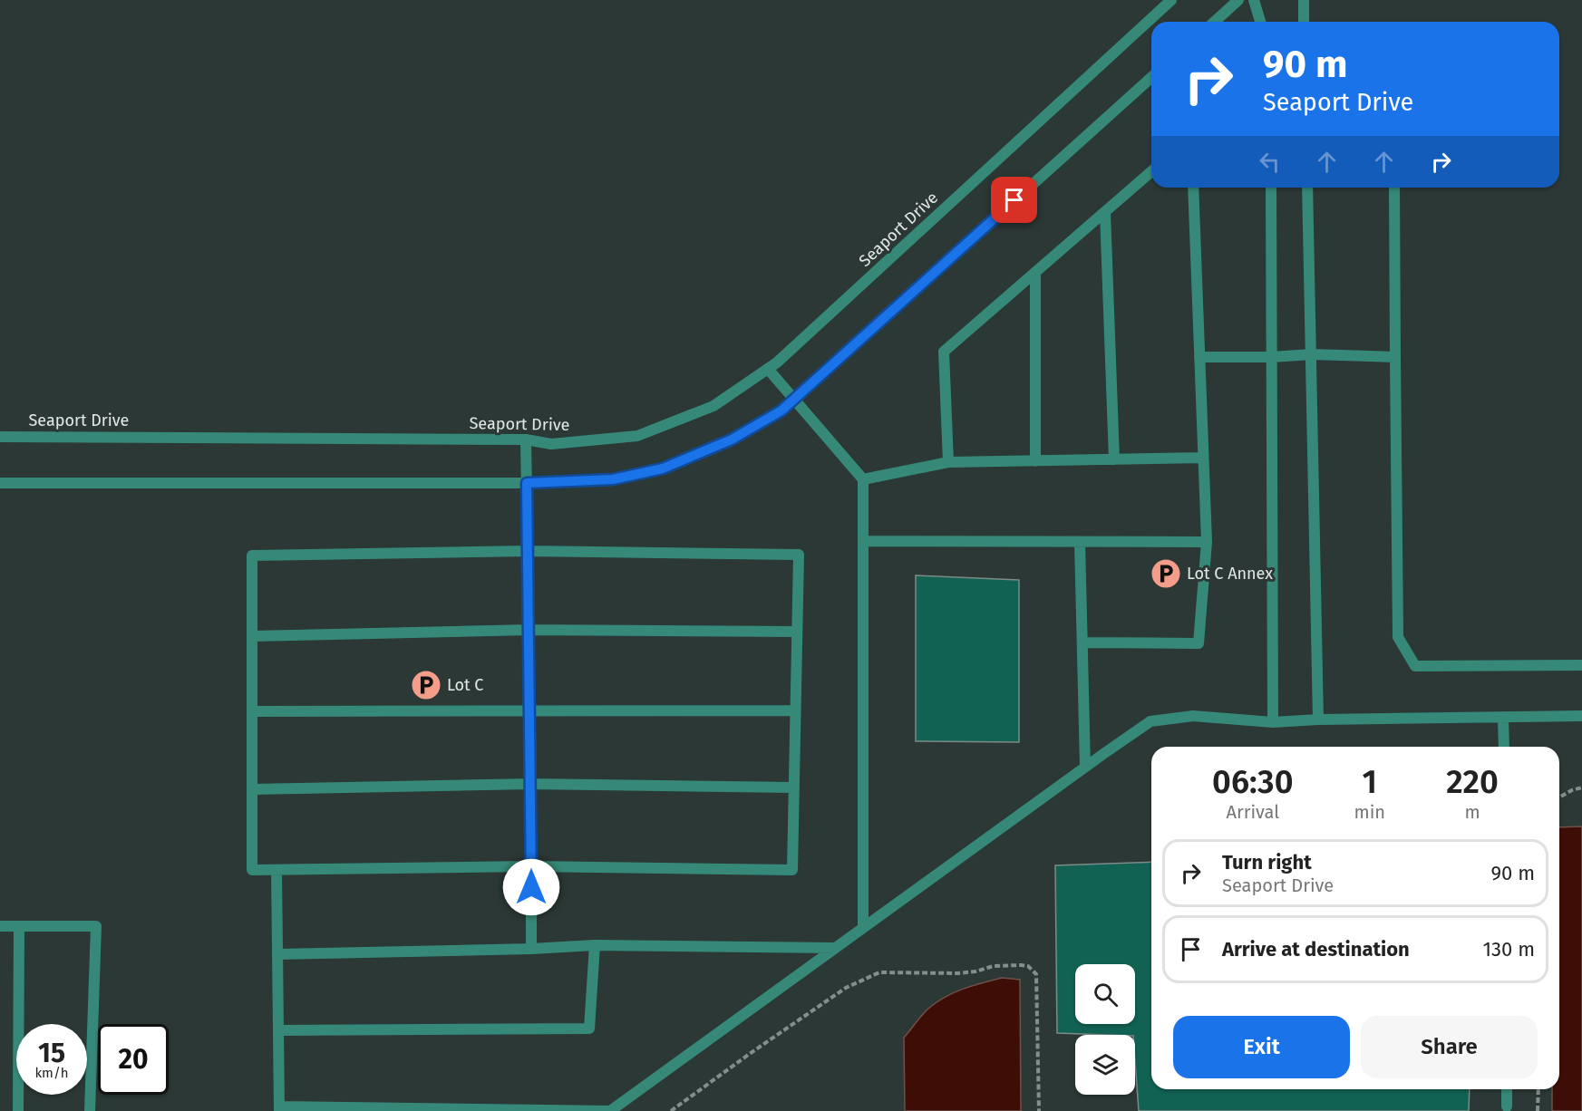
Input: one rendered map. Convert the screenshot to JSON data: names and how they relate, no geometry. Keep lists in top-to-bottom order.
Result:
{
  "streets": {
    "street": ["Seaport Drive"]
  },
  "places": {
    "parking": ["Lot C Annex", "Lot C"]
  },
  "page": {
    "turn": ["90 m", "Seaport Drive"],
    "eta": [
      "06:30",
      "Arrival",
      "1",
      "min",
      "220",
      "m"
    ],
    "list": [
      {
        "name": "Turn right",
        "note": "Seaport Drive",
        "value": "90 m"
      },
      {
        "name": "Arrive at destination",
        "value": "130 m"
      }
    ],
    "buttons": ["Exit", "Share"],
    "speed": "15 km/h",
    "limit": "20"
  }
}
